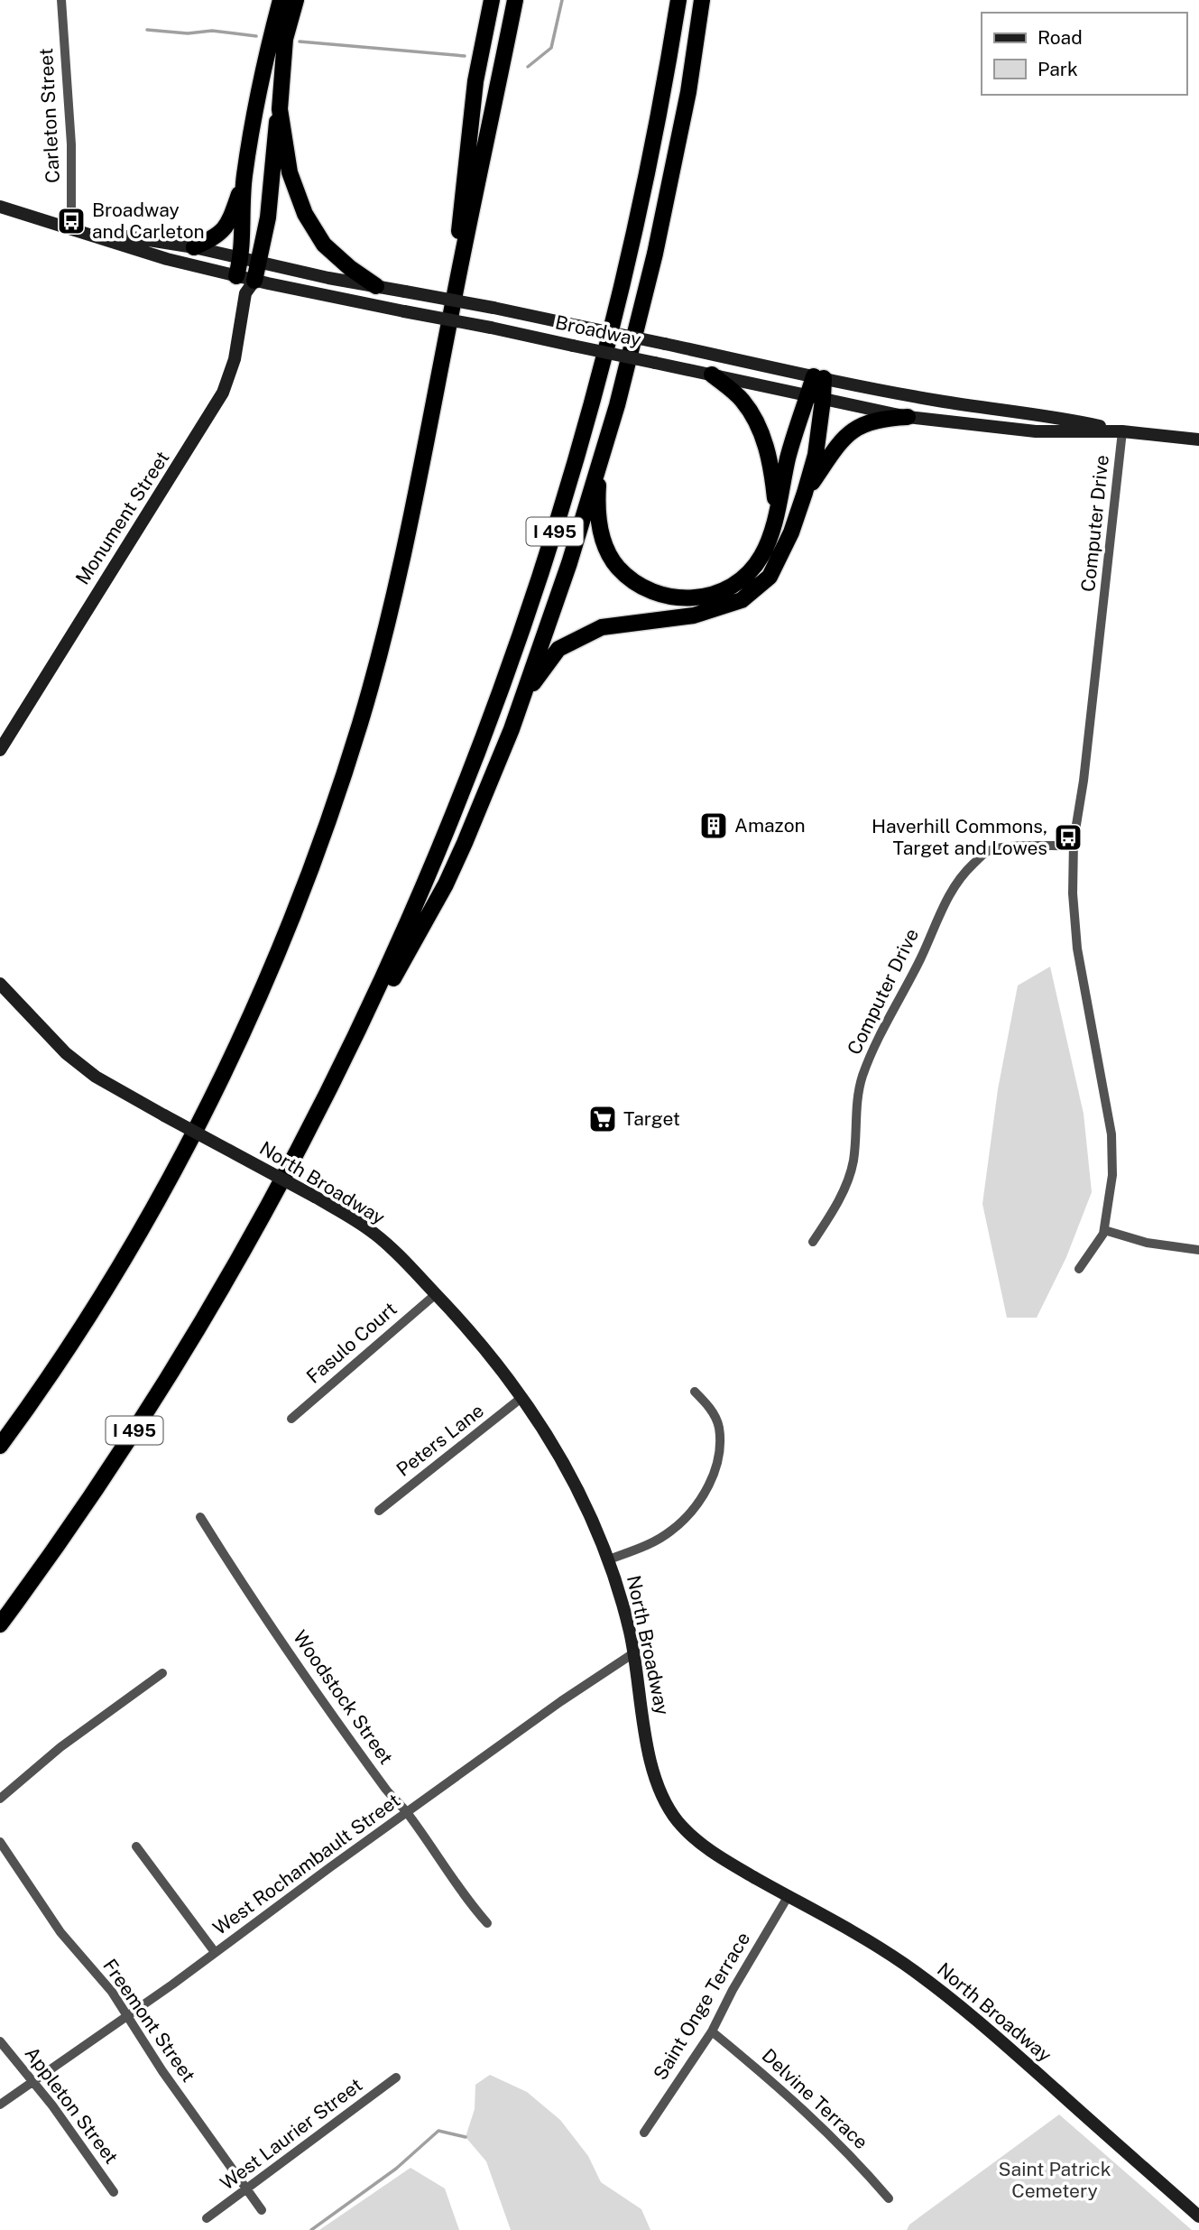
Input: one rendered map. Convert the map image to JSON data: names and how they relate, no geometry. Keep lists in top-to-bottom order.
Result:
{
  "streets": {
    "highway": ["I 495"],
    "main road": ["Broadway", "Monument Street", "North Broadway"],
    "street": [
      "Carleton Street",
      "Computer Drive",
      "Fasulo Court",
      "Peters Lane",
      "Woodstock Street",
      "West Rochambault Street",
      "Saint Onge Terrace",
      "Freemont Street",
      "Delvine Terrace",
      "Appleton Street",
      "West Laurier Street"
    ]
  },
  "crossings": [
    ["Carleton Street", "Broadway"],
    ["Broadway", "Monument Street"],
    ["Broadway", "Computer Drive"],
    ["North Broadway", "Fasulo Court"],
    ["North Broadway", "Peters Lane"],
    ["North Broadway", "West Rochambault Street"],
    ["North Broadway", "Saint Onge Terrace"],
    ["Woodstock Street", "West Rochambault Street"],
    ["West Rochambault Street", "Freemont Street"],
    ["West Rochambault Street", "Appleton Street"],
    ["Saint Onge Terrace", "Delvine Terrace"],
    ["Freemont Street", "West Laurier Street"]
  ],
  "parks": ["Saint Patrick Cemetery"],
  "places": {
    "bus stop": ["Broadway and Carleton", "Haverhill Commons, Target and Lowes"],
    "building": ["Amazon"],
    "supermarket": ["Target"]
  },
  "legend": ["Road", "Park"]
}
